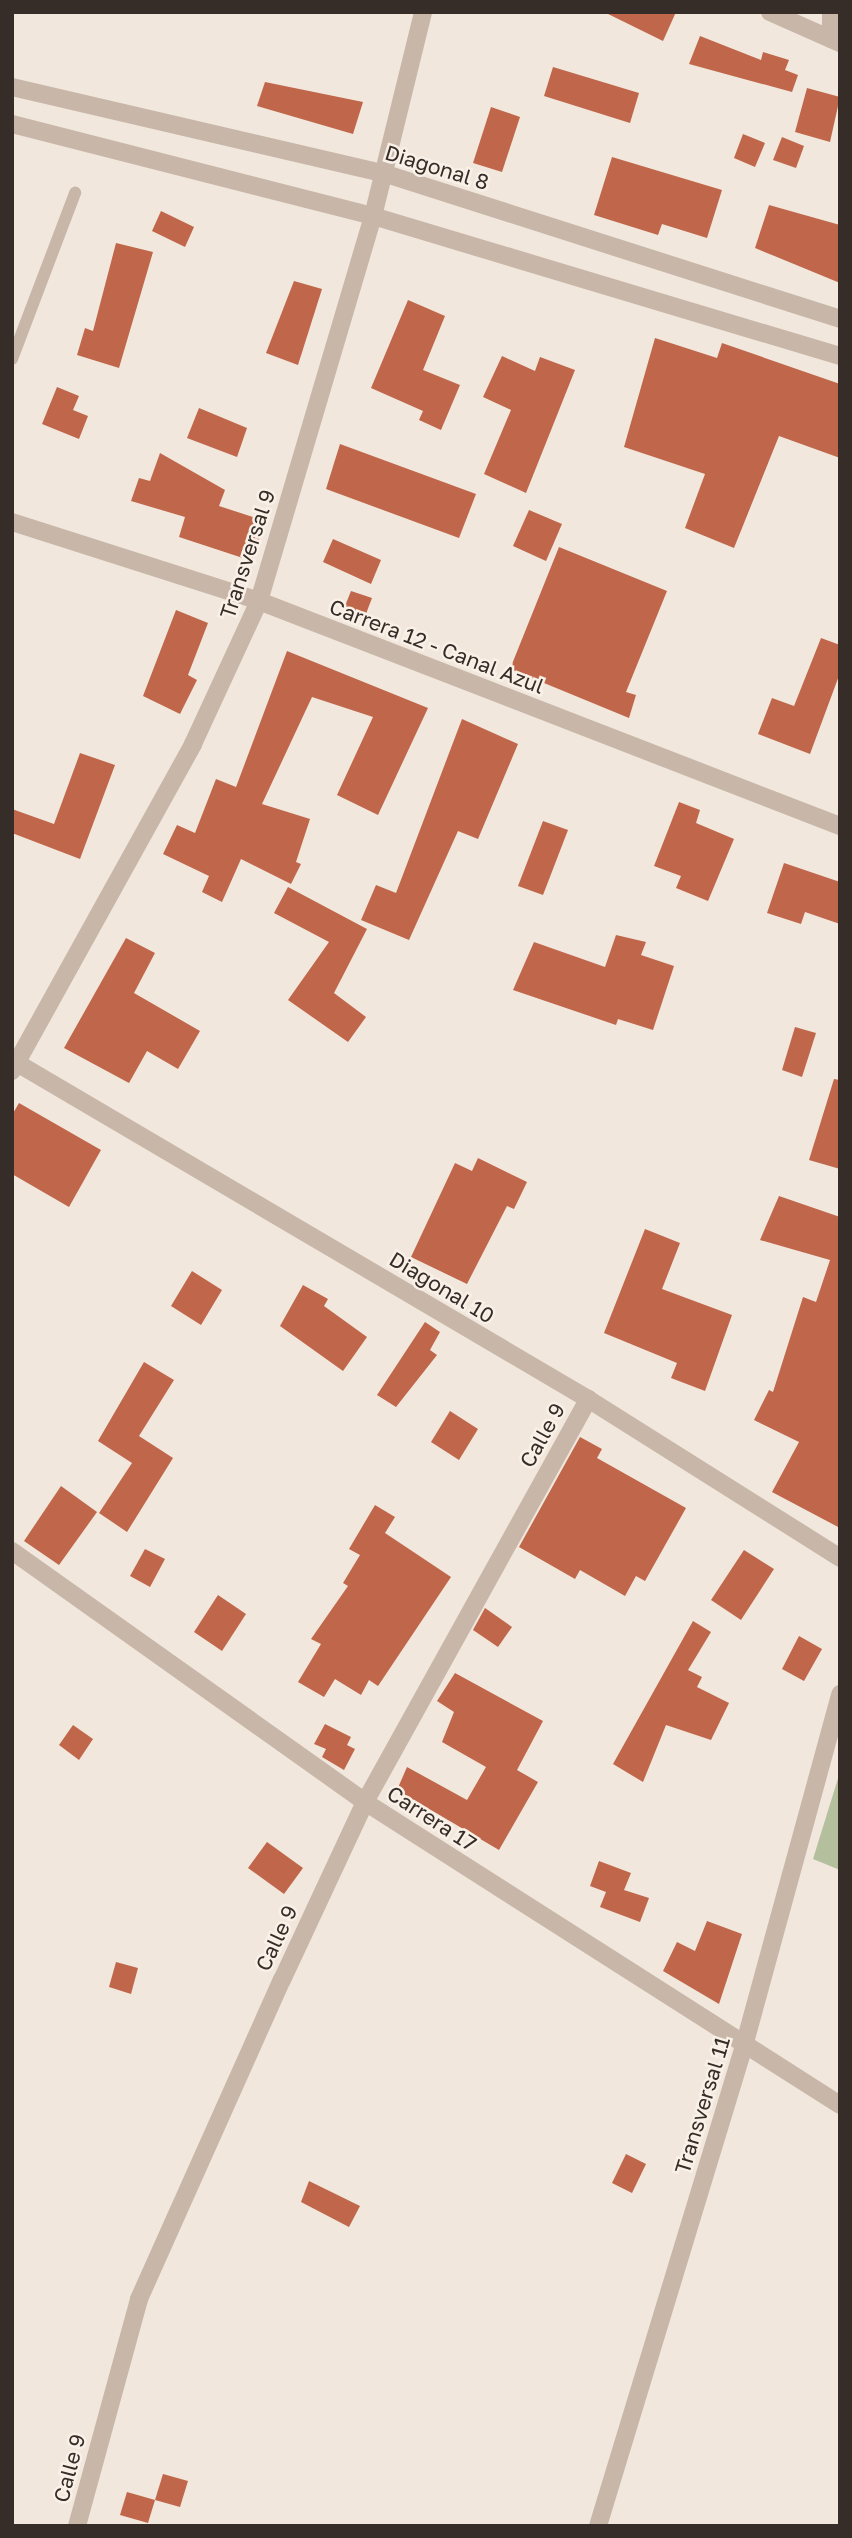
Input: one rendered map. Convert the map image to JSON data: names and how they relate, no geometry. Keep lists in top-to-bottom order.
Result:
{
  "streets": {
    "street": [
      "Diagonal 8",
      "Transversal 9",
      "Carrera 12 - Canal Azul",
      "Diagonal 10",
      "Calle 9",
      "Carrera 17",
      "Transversal 11"
    ]
  },
  "crossings": [
    ["Diagonal 8", "Transversal 9"],
    ["Transversal 9", "Carrera 12 - Canal Azul"],
    ["Transversal 9", "Diagonal 10"],
    ["Diagonal 10", "Calle 9"],
    ["Calle 9", "Carrera 17"],
    ["Carrera 17", "Transversal 11"]
  ]
}
